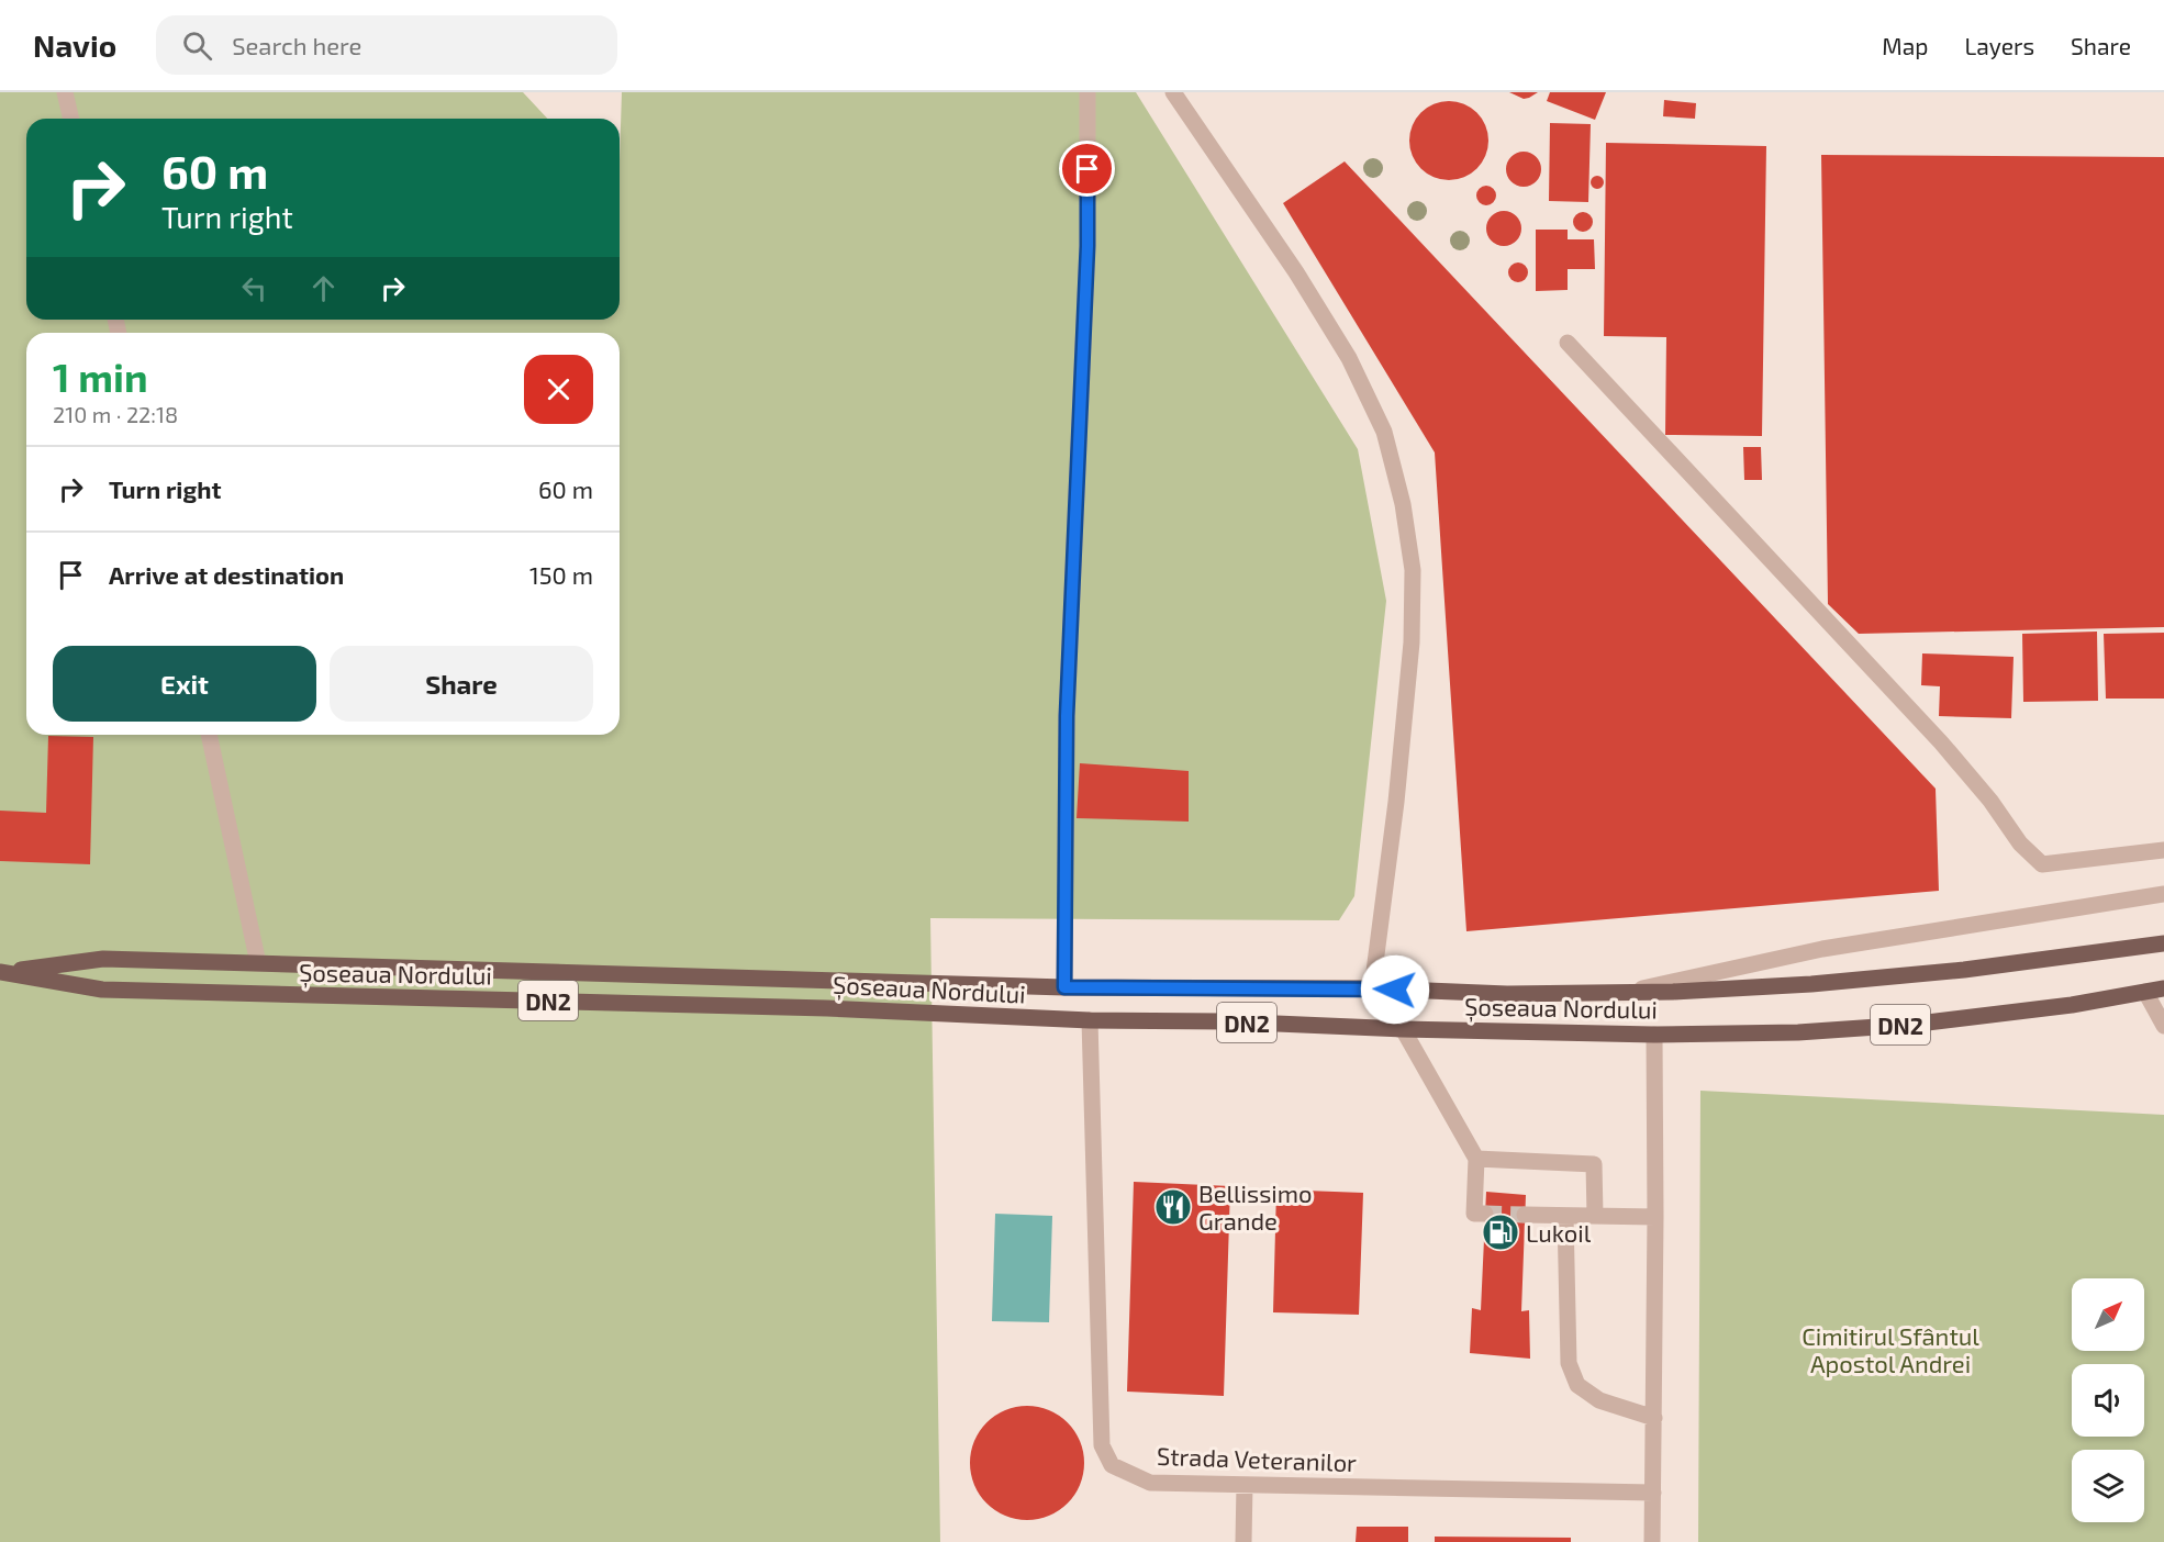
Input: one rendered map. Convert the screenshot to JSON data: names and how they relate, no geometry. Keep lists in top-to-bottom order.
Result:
{
  "streets": {
    "main road": ["Șoseaua Nordului", "DN2"],
    "street": ["Strada Veteranilor"]
  },
  "crossings": [
    ["Șoseaua Nordului", "Strada Veteranilor"]
  ],
  "parks": ["Cimitirul Sfântul Apostol Andrei"],
  "places": {
    "restaurant": ["Bellissimo Grande"],
    "fuel station": ["Lukoil"]
  },
  "north": "top right",
  "page": {
    "header": "Navio",
    "search": "Search here",
    "nav": ["Map", "Layers", "Share"],
    "turn": ["60 m", "Turn right"],
    "heading": ["1 min", "210 m · 22:18"],
    "list": [
      {
        "name": "Turn right",
        "value": "60 m"
      },
      {
        "name": "Arrive at destination",
        "value": "150 m"
      }
    ],
    "buttons": ["Exit", "Share"]
  }
}
